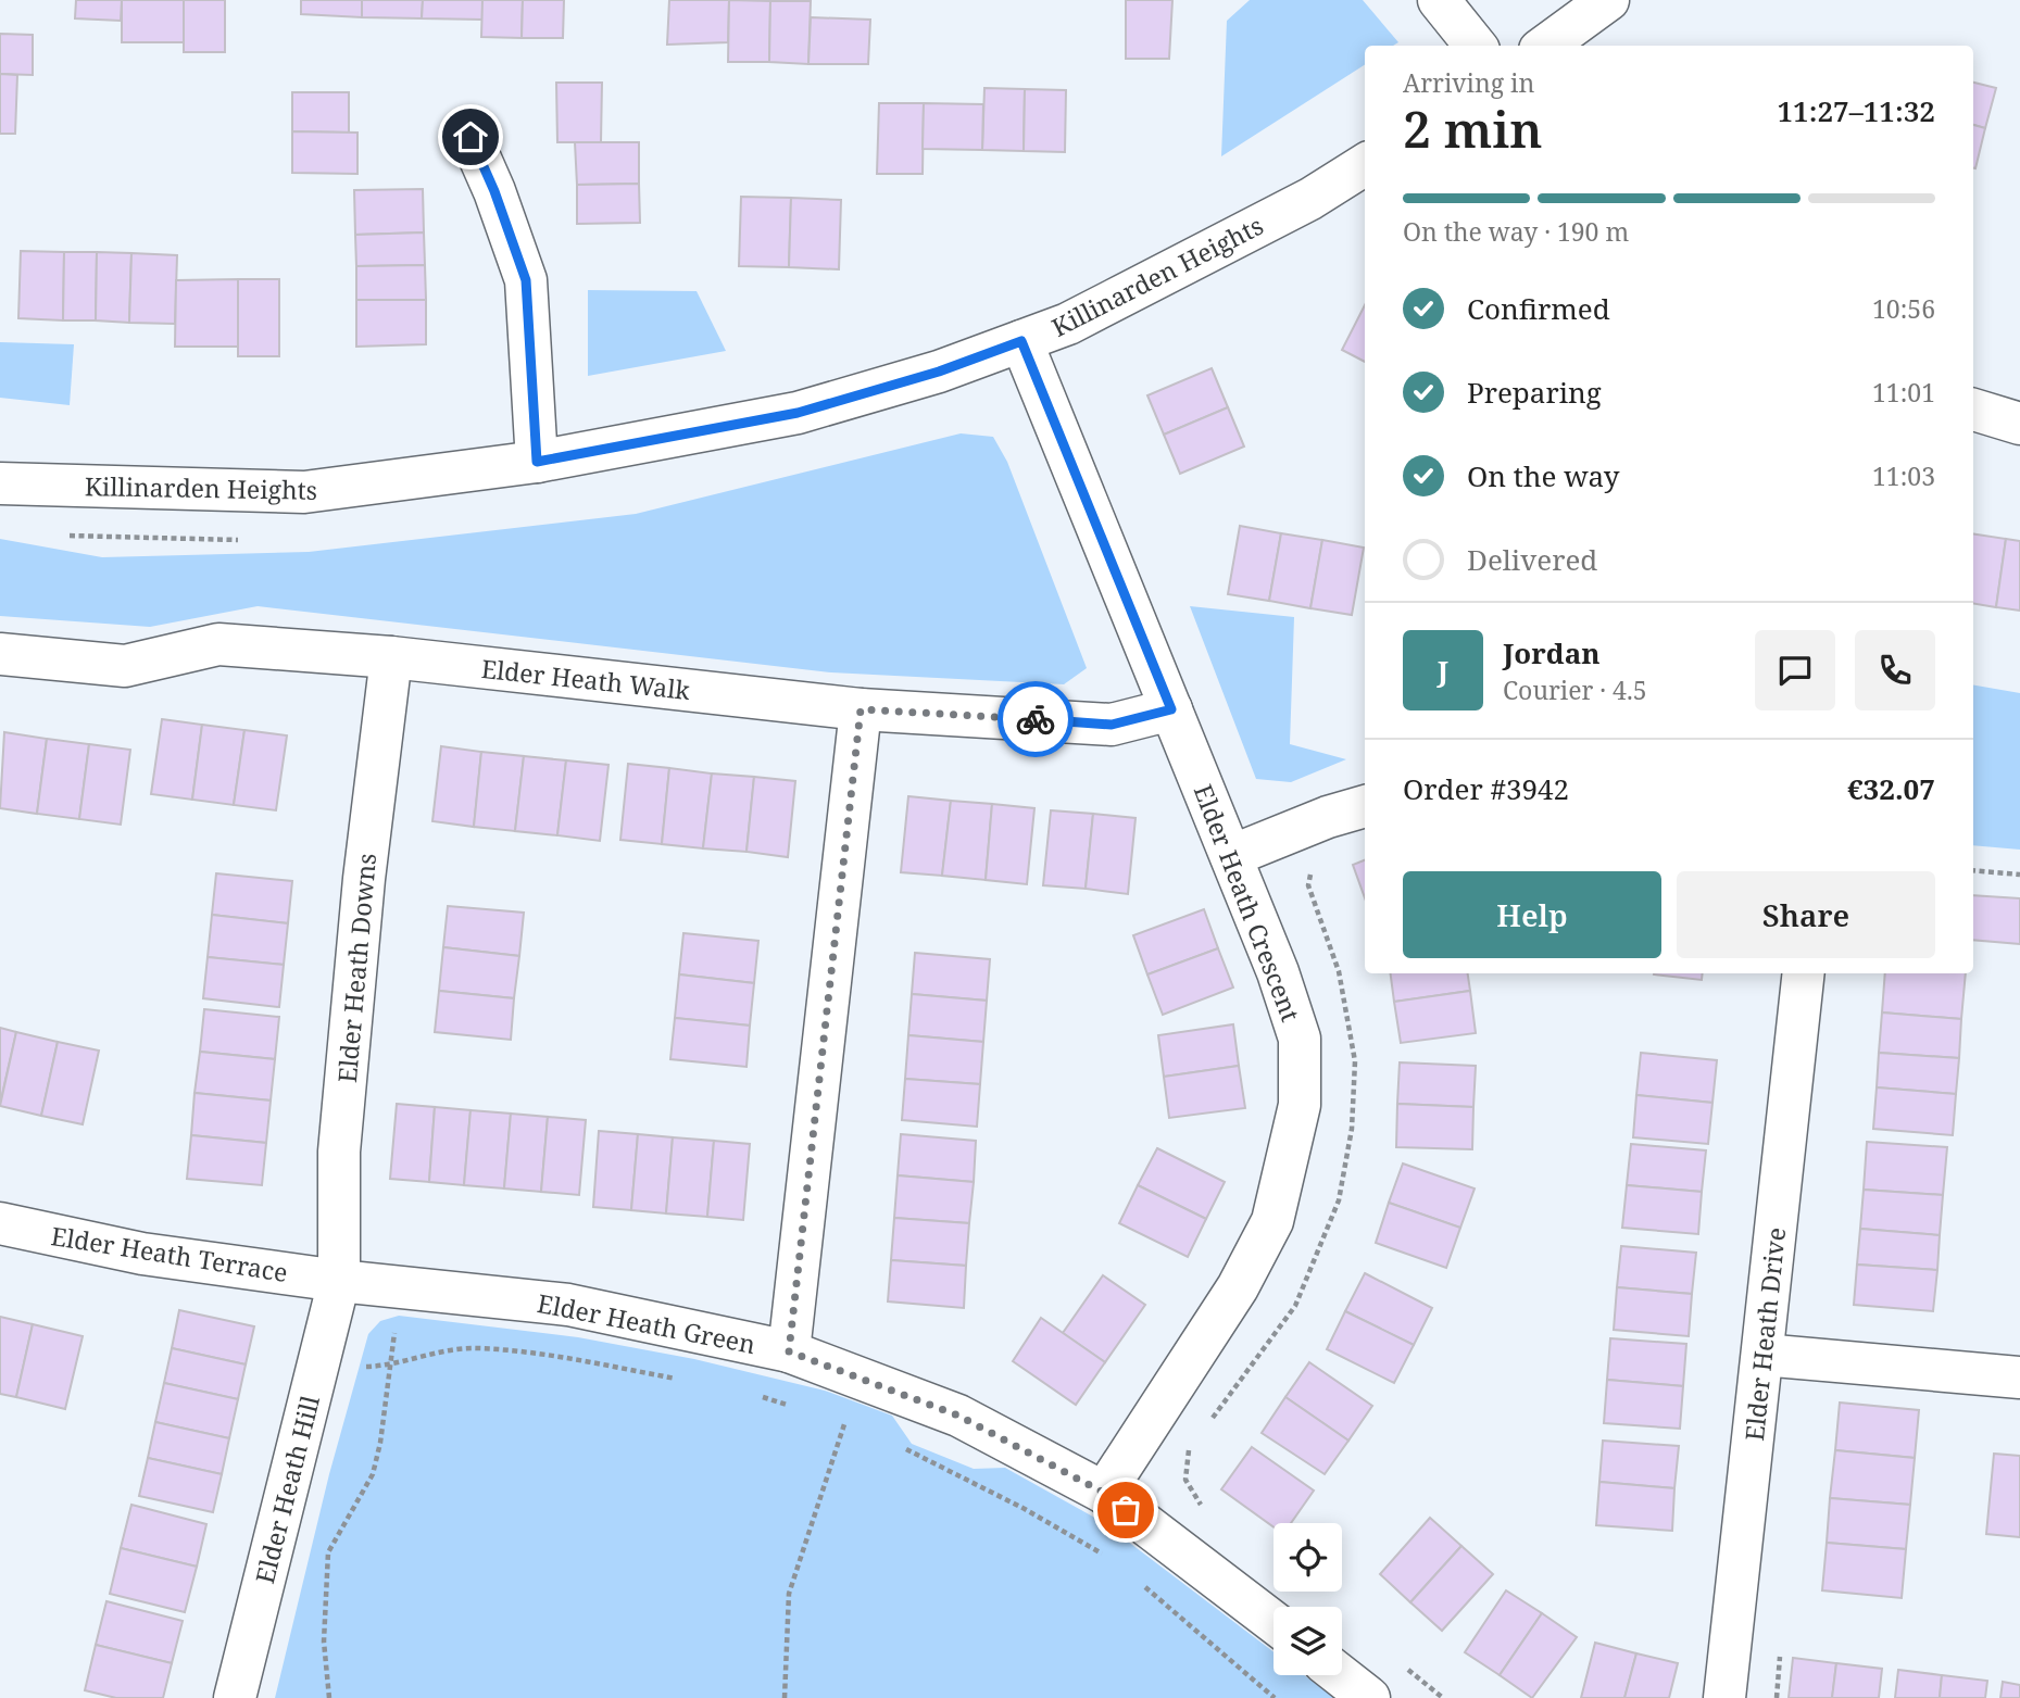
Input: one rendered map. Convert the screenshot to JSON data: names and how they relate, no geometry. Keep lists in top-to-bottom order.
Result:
{
  "streets": {
    "street": [
      "Killinarden Heights",
      "Elder Heath Walk",
      "Elder Heath Crescent",
      "Elder Heath Downs",
      "Elder Heath Terrace",
      "Elder Heath Green",
      "Elder Heath Drive",
      "Elder Heath Hill"
    ]
  },
  "crossings": [
    ["Killinarden Heights", "Elder Heath Crescent"],
    ["Elder Heath Walk", "Elder Heath Crescent"],
    ["Elder Heath Walk", "Elder Heath Downs"],
    ["Elder Heath Crescent", "Elder Heath Green"],
    ["Elder Heath Downs", "Elder Heath Terrace"],
    ["Elder Heath Downs", "Elder Heath Green"],
    ["Elder Heath Downs", "Elder Heath Hill"],
    ["Elder Heath Terrace", "Elder Heath Green"],
    ["Elder Heath Terrace", "Elder Heath Hill"],
    ["Elder Heath Green", "Elder Heath Hill"]
  ],
  "page": {
    "heading": ["2 min", "Arriving in", "11:27–11:32"],
    "panel": [
      "Jordan",
      "Courier · 4.5",
      "Order #3942",
      "€32.07"
    ],
    "bar": "On the way · 190 m",
    "list": [
      ["Confirmed", "10:56"],
      ["Preparing", "11:01"],
      ["On the way", "11:03"],
      "Delivered"
    ],
    "round": "J",
    "buttons": ["Help", "Share"]
  }
}
